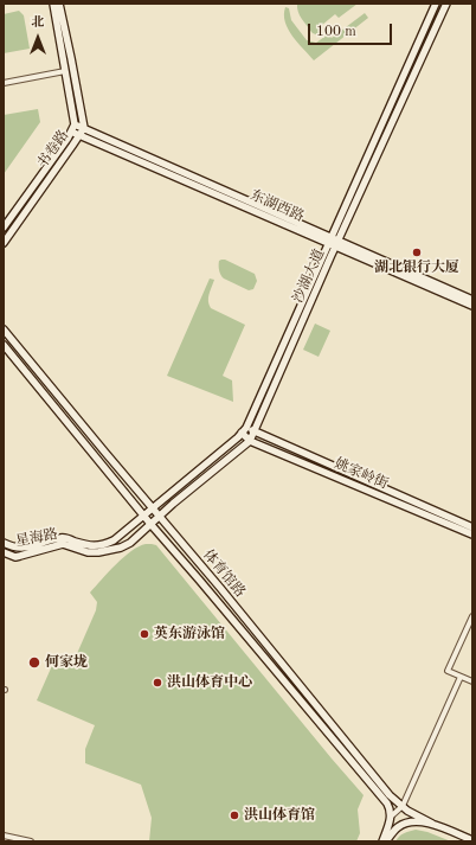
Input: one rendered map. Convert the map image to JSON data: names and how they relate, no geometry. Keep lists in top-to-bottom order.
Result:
{
  "streets": {
    "main road": [
      "书卷路",
      "东湖西路",
      "沙湖大道",
      "姚家岭街",
      "星海路",
      "体育馆路"
    ]
  },
  "crossings": [
    ["书卷路", "东湖西路"],
    ["东湖西路", "沙湖大道"],
    ["沙湖大道", "姚家岭街"],
    ["沙湖大道", "星海路"],
    ["沙湖大道", "体育馆路"],
    ["星海路", "体育馆路"]
  ],
  "places": [
    "湖北银行大厦",
    "英东游泳馆",
    "何家垅",
    "洪山体育中心",
    "洪山体育馆"
  ],
  "scale_bar": "100 m",
  "north": "top"
}
